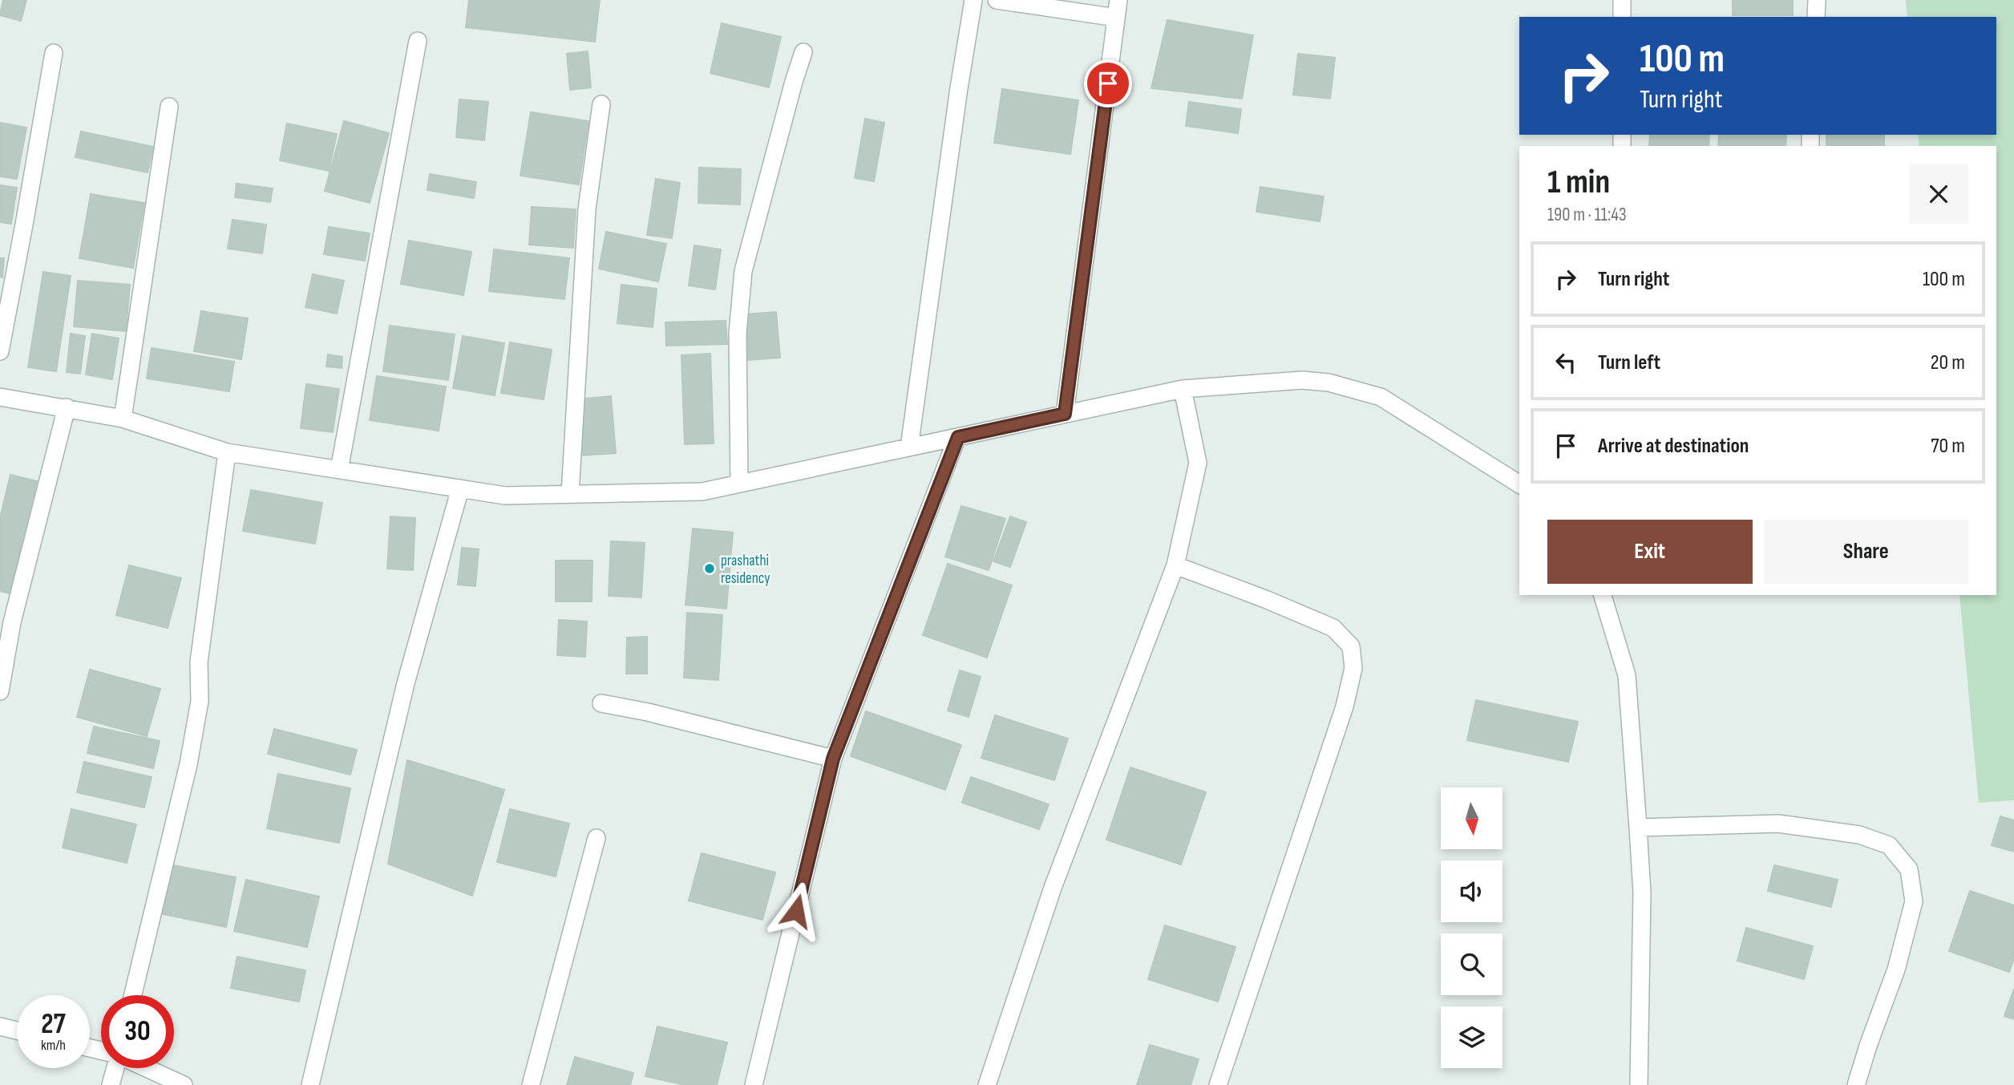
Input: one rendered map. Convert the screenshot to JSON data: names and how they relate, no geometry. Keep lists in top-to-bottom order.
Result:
{
  "places": ["prashathi residency"],
  "north": "bottom",
  "page": {
    "turn": ["100 m", "Turn right"],
    "heading": ["1 min", "190 m · 11:43"],
    "list": [
      {
        "name": "Turn right",
        "value": "100 m"
      },
      {
        "name": "Turn left",
        "value": "20 m"
      },
      {
        "name": "Arrive at destination",
        "value": "70 m"
      }
    ],
    "buttons": ["Exit", "Share"],
    "speed": "27 km/h",
    "limit": "30"
  }
}
